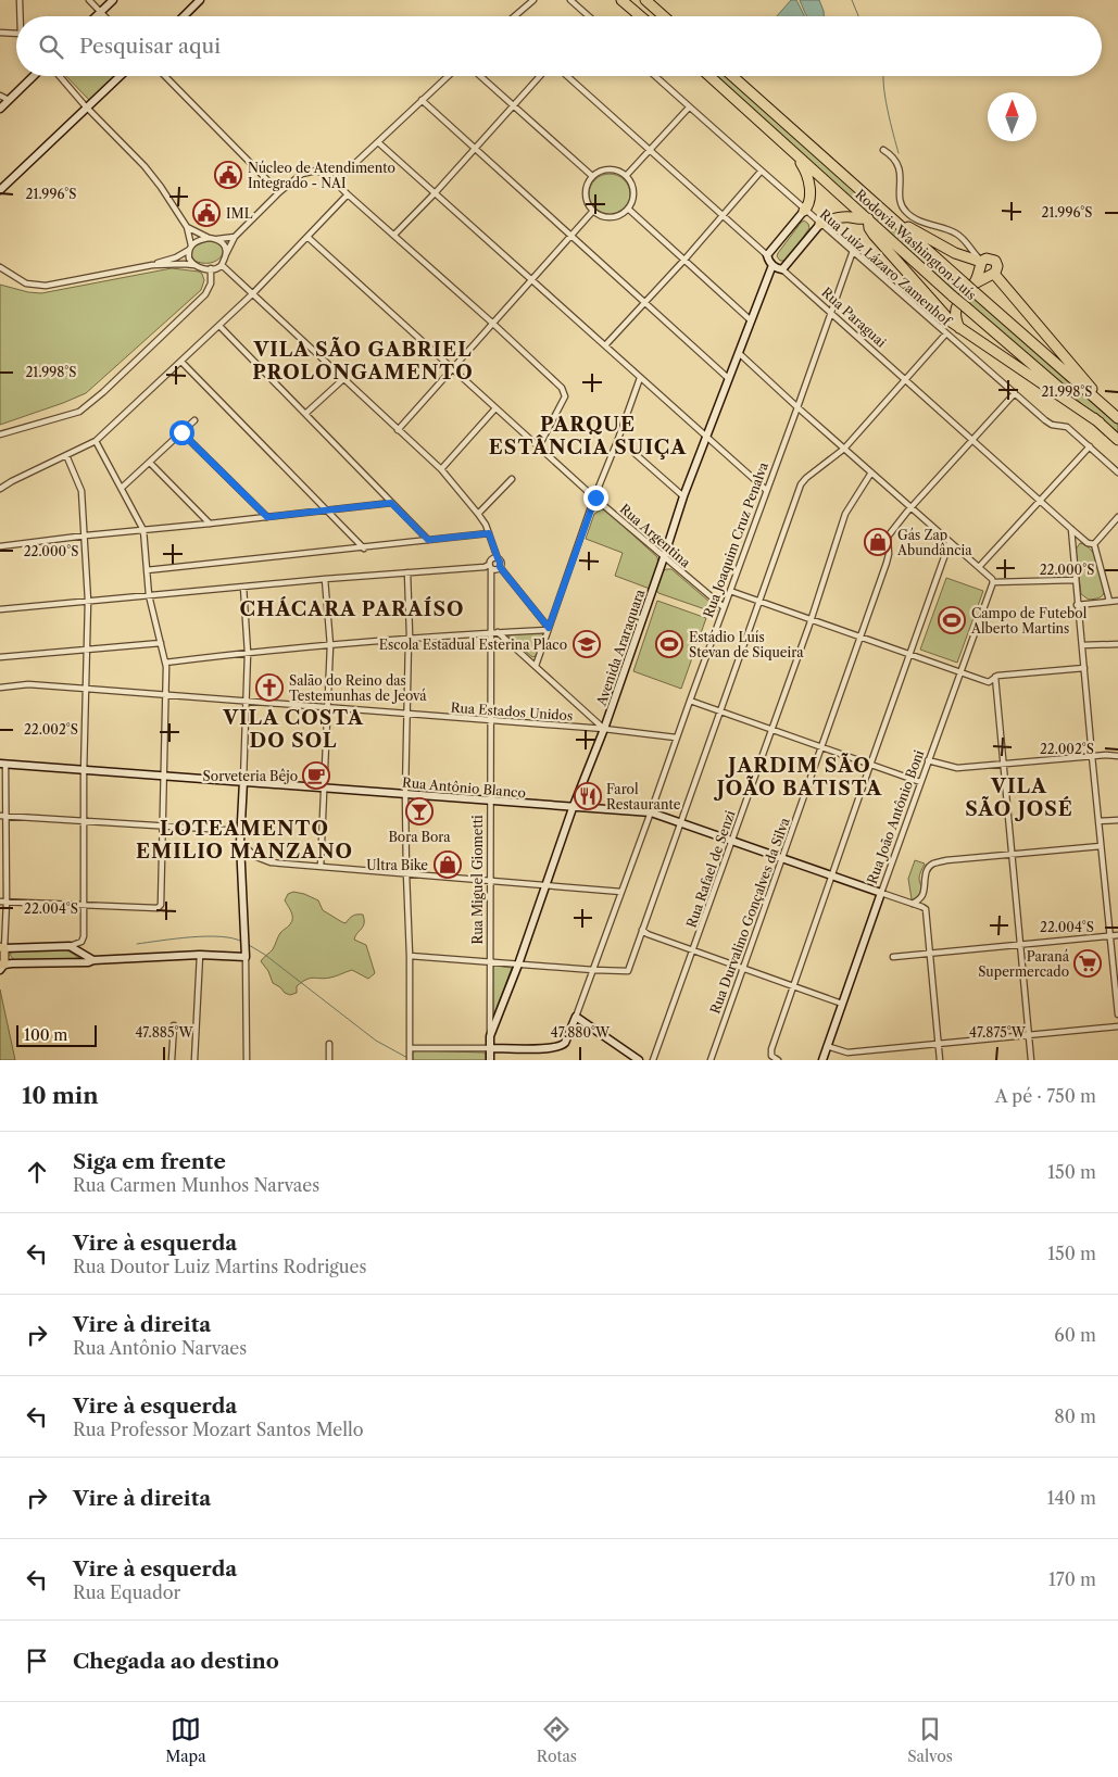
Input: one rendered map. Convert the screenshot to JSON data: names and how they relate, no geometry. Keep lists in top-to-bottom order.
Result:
{
  "streets": {
    "highway": ["Rodovia Washington Luís"],
    "street": [
      "Rua Luiz Lázaro Zamenhof",
      "Rua Paraguai",
      "Rua Argentina",
      "Rua Joaquim Cruz Penalva",
      "Avenida Araraquara",
      "Rua Estados Unidos",
      "Rua Antônio Blanco",
      "Rua João Antônio Boni",
      "Rua Rafael de Senzi",
      "Rua Miguel Giometti",
      "Rua Durvalino Gonçalves da Silva"
    ]
  },
  "crossings": [
    ["Rua Luiz Lázaro Zamenhof", "Rua Joaquim Cruz Penalva"],
    ["Rua Luiz Lázaro Zamenhof", "Rua Durvalino Gonçalves da Silva"],
    ["Rua Paraguai", "Rua Joaquim Cruz Penalva"],
    ["Rua Paraguai", "Avenida Araraquara"],
    ["Rua Paraguai", "Rua Durvalino Gonçalves da Silva"],
    ["Rua Argentina", "Rua Joaquim Cruz Penalva"],
    ["Rua Argentina", "Avenida Araraquara"],
    ["Rua Joaquim Cruz Penalva", "Rua Estados Unidos"],
    ["Rua Joaquim Cruz Penalva", "Rua Antônio Blanco"],
    ["Rua Joaquim Cruz Penalva", "Rua Miguel Giometti"],
    ["Avenida Araraquara", "Rua Estados Unidos"],
    ["Avenida Araraquara", "Rua Antônio Blanco"],
    ["Avenida Araraquara", "Rua Miguel Giometti"],
    ["Rua Estados Unidos", "Rua Miguel Giometti"],
    ["Rua Antônio Blanco", "Rua João Antônio Boni"],
    ["Rua Antônio Blanco", "Rua Rafael de Senzi"],
    ["Rua Antônio Blanco", "Rua Miguel Giometti"],
    ["Rua Antônio Blanco", "Rua Durvalino Gonçalves da Silva"]
  ],
  "districts": [
    "VILA SÃO GABRIEL PROLONGAMENTO",
    "PARQUE ESTÂNCIA SUIÇA",
    "CHÁCARA PARAÍSO",
    "VILA COSTA DO SOL",
    "JARDIM SÃO JOÃO BATISTA",
    "VILA SÃO JOSÉ",
    "LOTEAMENTO EMILIO MANZANO"
  ],
  "places": {
    "public building": ["Núcleo de Atendimento Integrado - NAI", "IML"],
    "shop": ["Gás Zap Abundância", "Ultra Bike"],
    "sports": ["Campo de Futebol Alberto Martins", "Estádio Luís Stevan de Siqueira"],
    "school or university": ["Escola Estadual Esterina Placo"],
    "church": ["Salão do Reino das Testemunhas de Jeová"],
    "cafe": ["Sorveteria Bêjo"],
    "restaurant": ["Farol Restaurante"],
    "bar": ["Bora Bora"],
    "supermarket": ["Paraná Supermercado"]
  },
  "scale_bar": "100 m",
  "north": "top",
  "page": {
    "search": "Pesquisar aqui",
    "scale": "100 m",
    "heading": ["10 min", "A pé · 750 m"],
    "list": [
      ["Siga em frente", "Rua Carmen Munhos Narvaes", "150 m"],
      ["Vire à esquerda", "Rua Doutor Luiz Martins Rodrigues", "150 m"],
      ["Vire à direita", "Rua Antônio Narvaes", "60 m"],
      ["Vire à esquerda", "Rua Professor Mozart Santos Mello", "80 m"],
      ["Vire à direita", "140 m"],
      ["Vire à esquerda", "Rua Equador", "170 m"],
      "Chegada ao destino"
    ],
    "nav": ["Mapa", "Rotas", "Salvos"]
  },
  "coordinates": [
    "21.996°S",
    "21.998°S",
    "22.000°S",
    "22.002°S",
    "22.004°S",
    "47.885°W",
    "47.880°W",
    "47.875°W"
  ]
}
